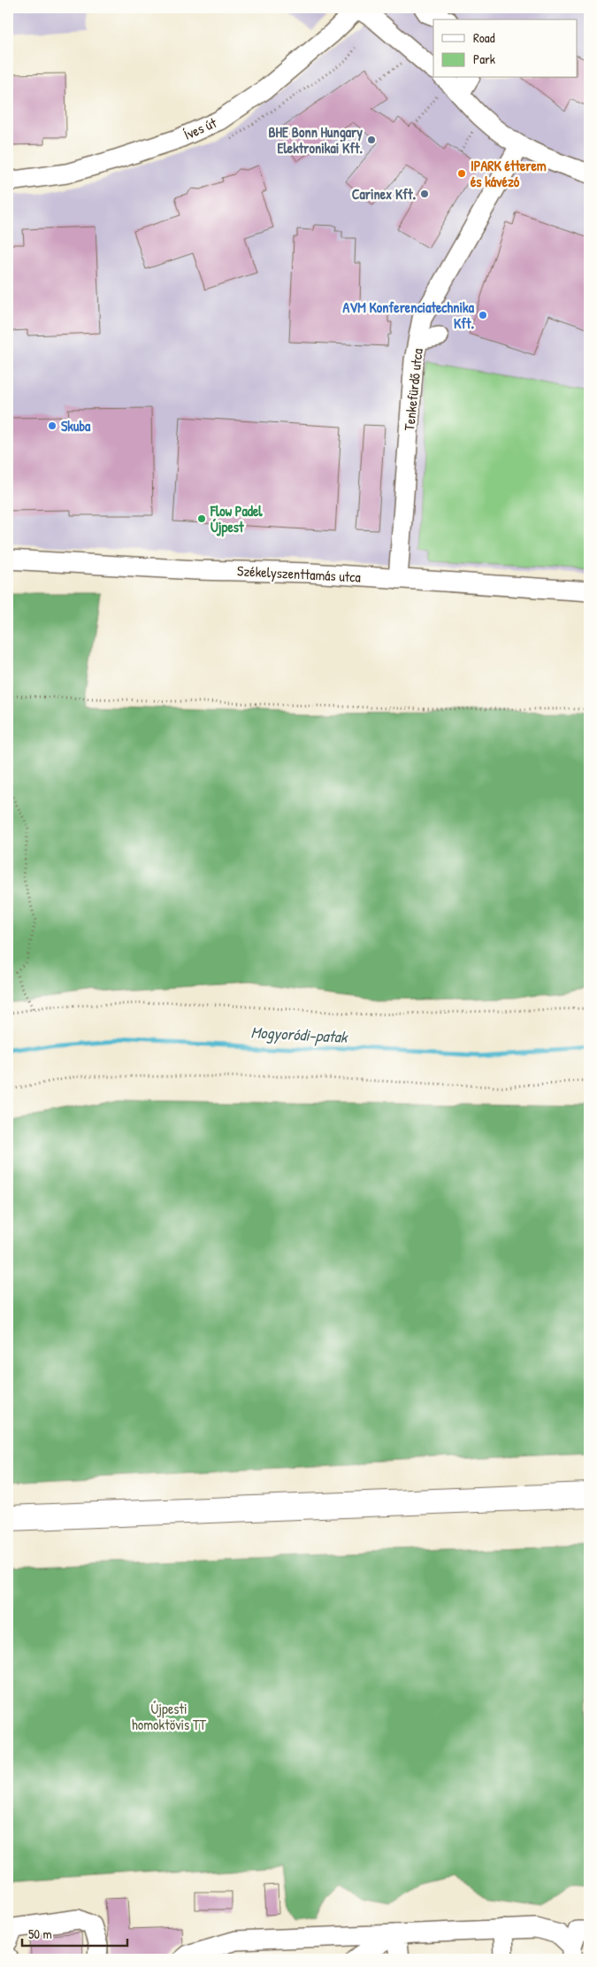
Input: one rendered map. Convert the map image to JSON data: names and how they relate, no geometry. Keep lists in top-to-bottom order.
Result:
{
  "streets": {
    "street": ["Íves út", "Tenkefürdő utca", "Székelyszenttamás utca"]
  },
  "crossings": [
    ["Tenkefürdő utca", "Székelyszenttamás utca"]
  ],
  "water": ["Mogyoródi-patak"],
  "parks": ["Újpesti homoktövis TT"],
  "places": [
    "BHE Bonn Hungary Elektronikai Kft.",
    "IPARK étterem és kávézó",
    "Carinex Kft.",
    "AVM Konferenciatechnika Kft.",
    "Skuba",
    "Flow Padel Újpest"
  ],
  "legend": ["Road", "Park"],
  "scale_bar": "50 m"
}
